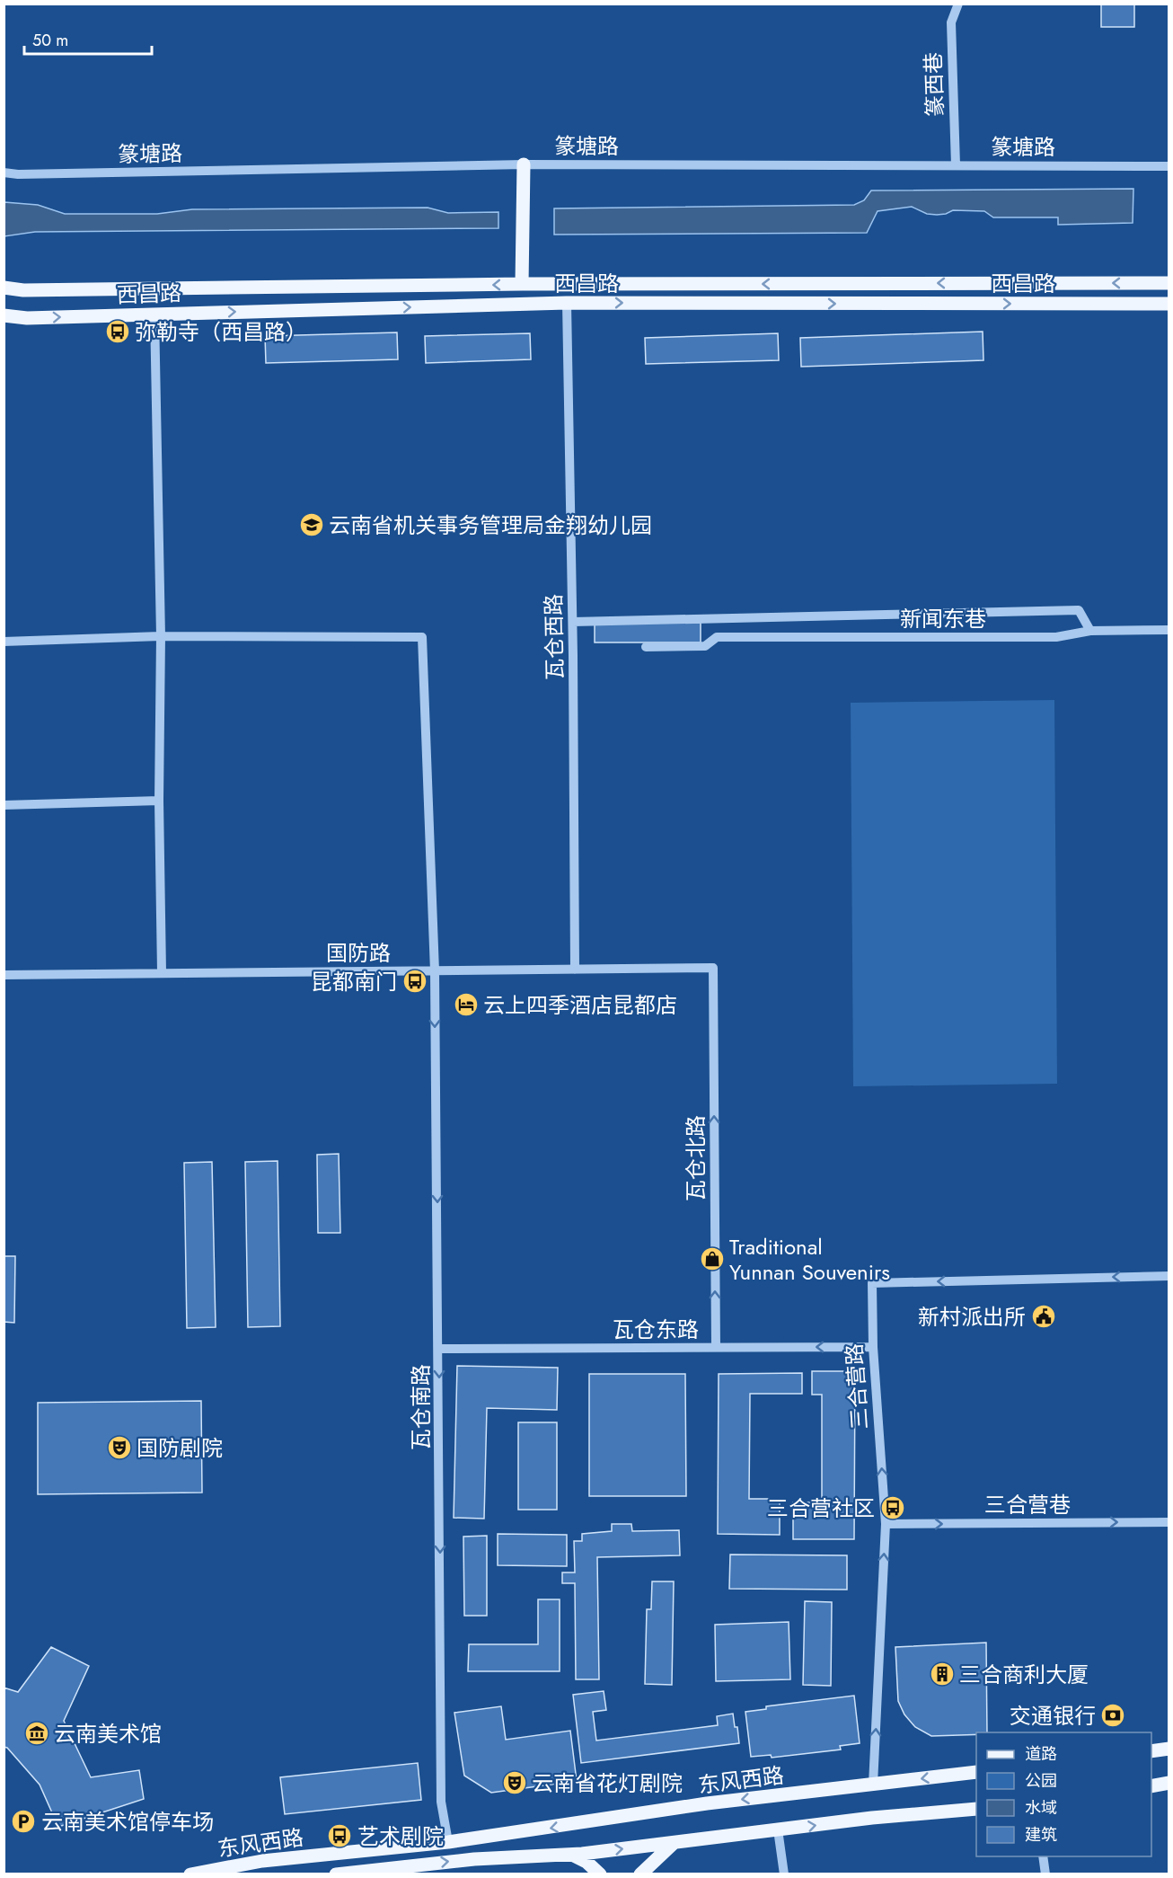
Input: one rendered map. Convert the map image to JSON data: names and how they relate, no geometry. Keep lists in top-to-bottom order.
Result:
{
  "streets": {
    "main road": ["西昌路", "东风西路"],
    "street": [
      "篆西巷",
      "篆塘路",
      "新闻东巷",
      "瓦仓西路",
      "国防路",
      "瓦仓北路",
      "瓦仓东路",
      "三合营路",
      "瓦仓南路",
      "三合营巷"
    ]
  },
  "crossings": [
    ["篆西巷", "篆塘路"],
    ["西昌路", "瓦仓西路"],
    ["瓦仓西路", "国防路"],
    ["国防路", "瓦仓北路"],
    ["国防路", "瓦仓南路"],
    ["瓦仓北路", "瓦仓东路"],
    ["瓦仓东路", "三合营路"],
    ["瓦仓东路", "瓦仓南路"],
    ["三合营路", "三合营巷"],
    ["三合营路", "东风西路"],
    ["瓦仓南路", "东风西路"]
  ],
  "one_way": [
    "瓦仓北路",
    "瓦仓东路",
    "瓦仓南路",
    "三合营巷"
  ],
  "places": {
    "bus stop": [
      "弥勒寺（西昌路）",
      "昆都南门",
      "三合营社区",
      "艺术剧院"
    ],
    "school or university": ["云南省机关事务管理局金翔幼儿园"],
    "hotel": ["云上四季酒店昆都店"],
    "shop": ["Traditional Yunnan Souvenirs"],
    "public building": ["新村派出所"],
    "theatre": ["国防剧院", "云南省花灯剧院"],
    "building": ["三合商利大厦"],
    "bank": ["交通银行"],
    "museum": ["云南美术馆"],
    "parking": ["云南美术馆停车场"]
  },
  "legend": [
    "道路",
    "公园",
    "水域",
    "建筑"
  ],
  "scale_bar": "50 m"
}
